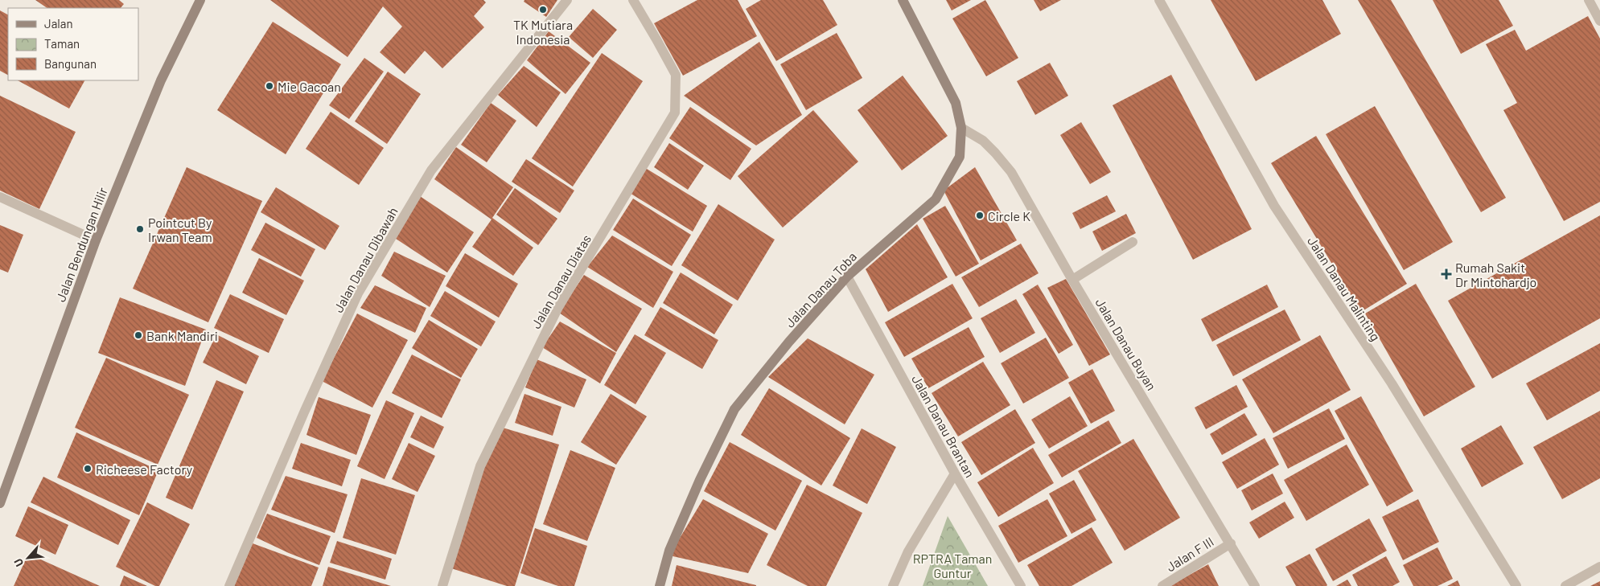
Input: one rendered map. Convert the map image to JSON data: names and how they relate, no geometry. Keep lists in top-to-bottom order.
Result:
{
  "streets": {
    "street": [
      "Jalan Bendungan Hilir",
      "Jalan Danau Dibawah",
      "Jalan Danau Diatas",
      "Jalan Danau Malinting",
      "Jalan Danau Toba",
      "Jalan Danau Buyan",
      "Jalan Danau Brantan",
      "Jalan F III"
    ]
  },
  "crossings": [
    ["Jalan Danau Toba", "Jalan Danau Buyan"],
    ["Jalan Danau Toba", "Jalan Danau Brantan"],
    ["Jalan Danau Buyan", "Jalan F III"]
  ],
  "parks": ["RPTRA Taman Guntur"],
  "places": {
    "other": [
      "TK Mutiara Indonesia",
      "Mie Gacoan",
      "Circle K",
      "Pointcut By Irwan Team",
      "Bank Mandiri",
      "Richeese Factory"
    ],
    "health": ["Rumah Sakit Dr Mintohardjo"]
  },
  "legend": ["Jalan", "Taman", "Bangunan"],
  "north": "bottom left"
}
